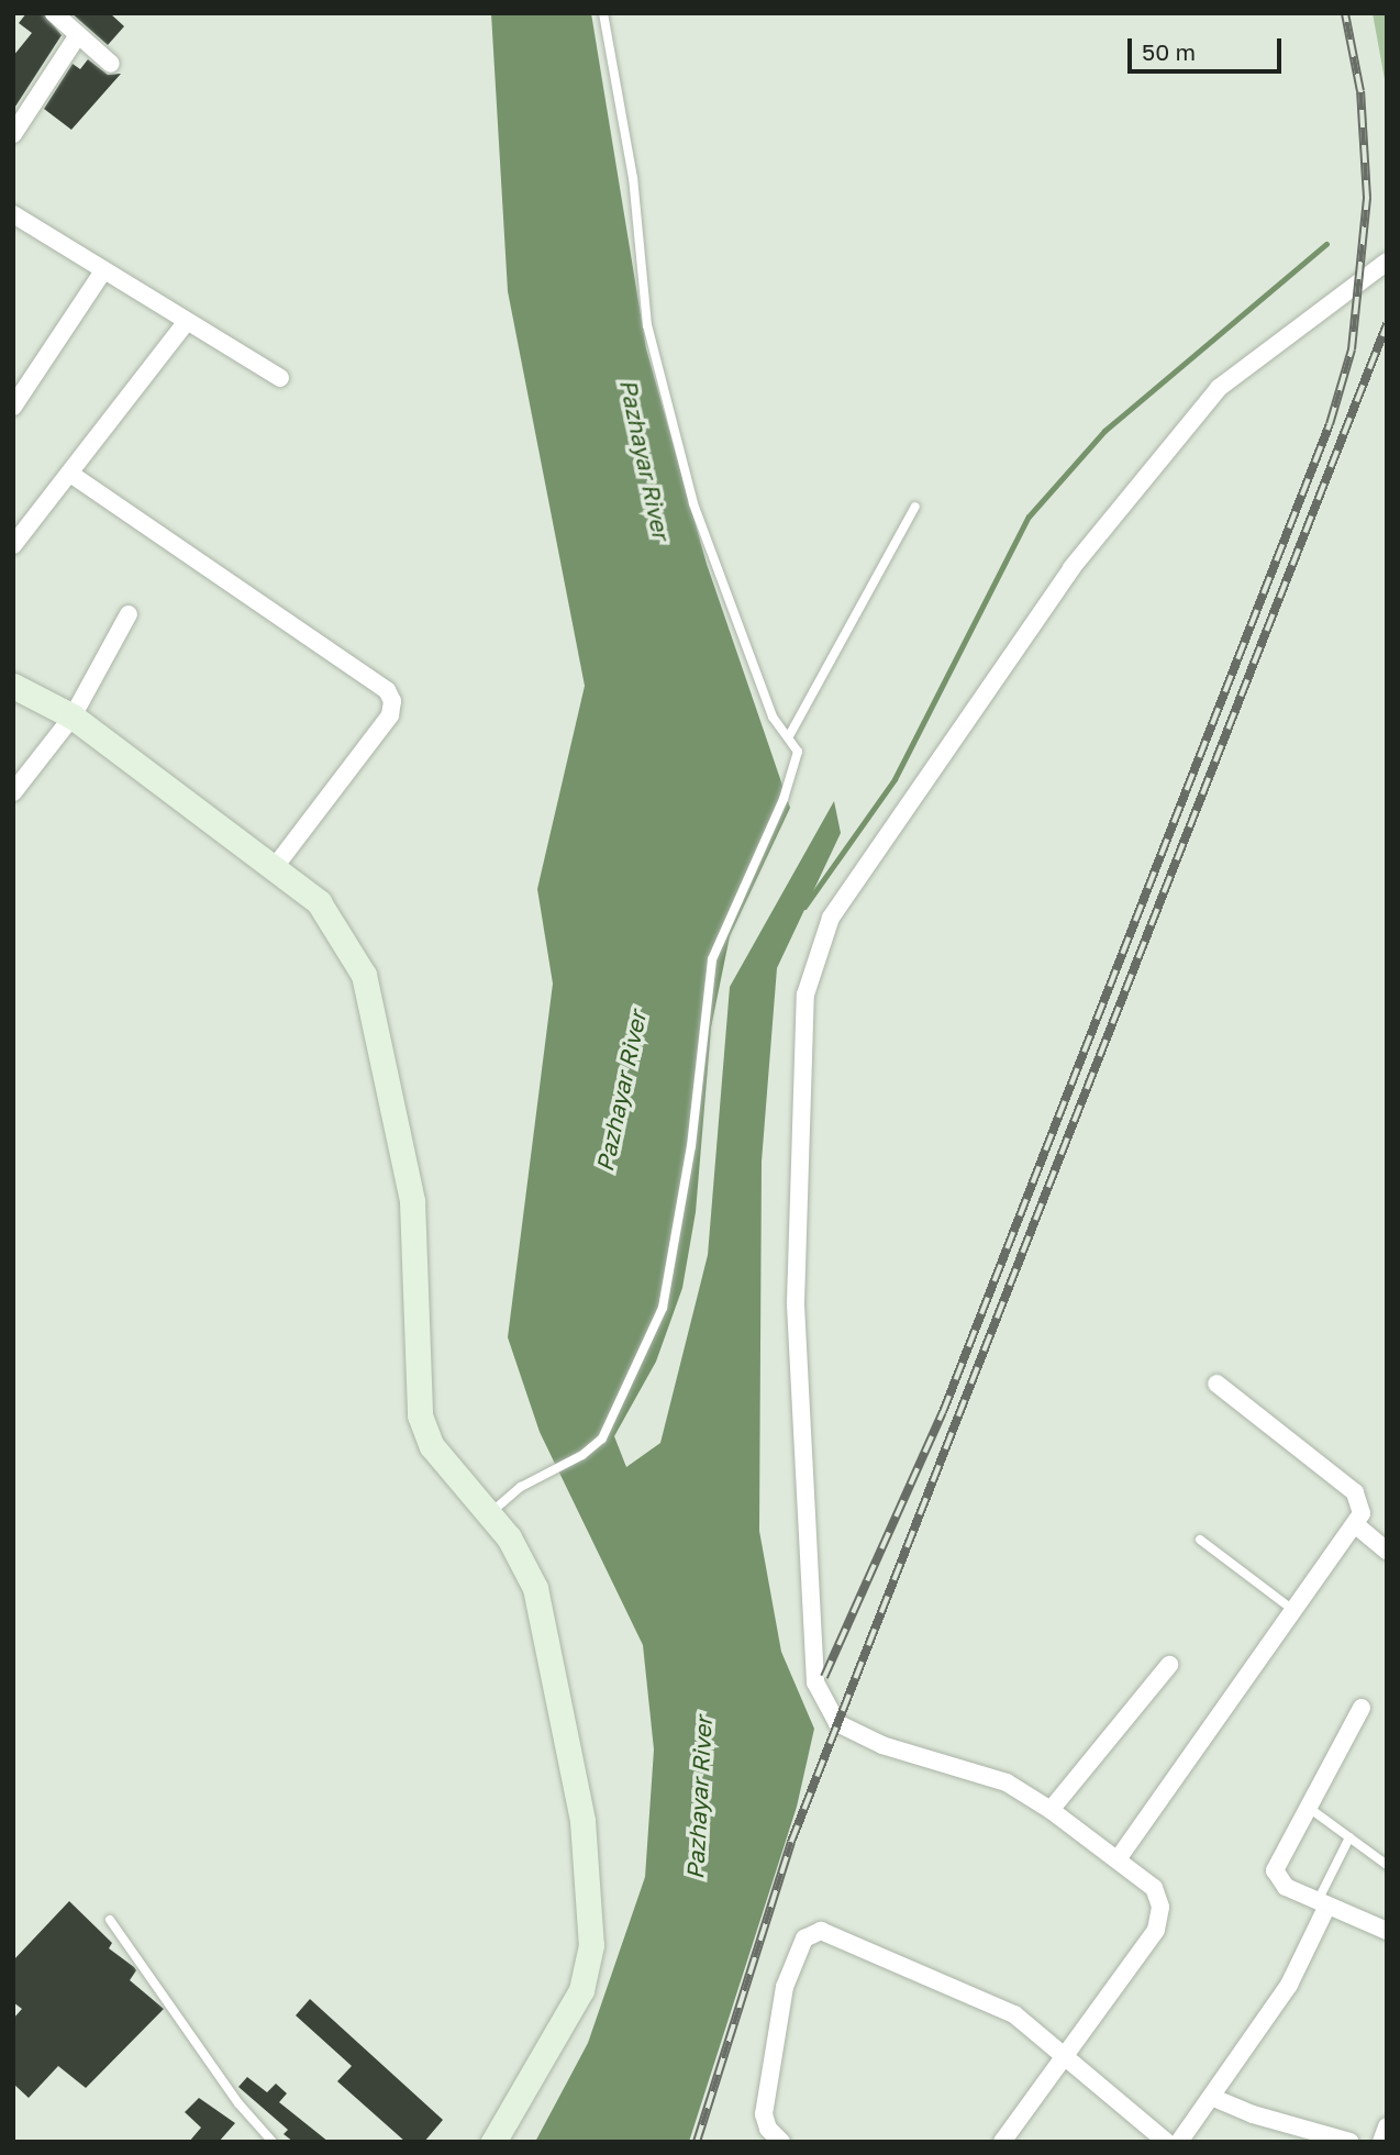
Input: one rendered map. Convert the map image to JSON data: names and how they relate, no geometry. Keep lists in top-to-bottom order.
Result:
{
  "water": ["Pazhayar River"],
  "scale_bar": "50 m"
}
